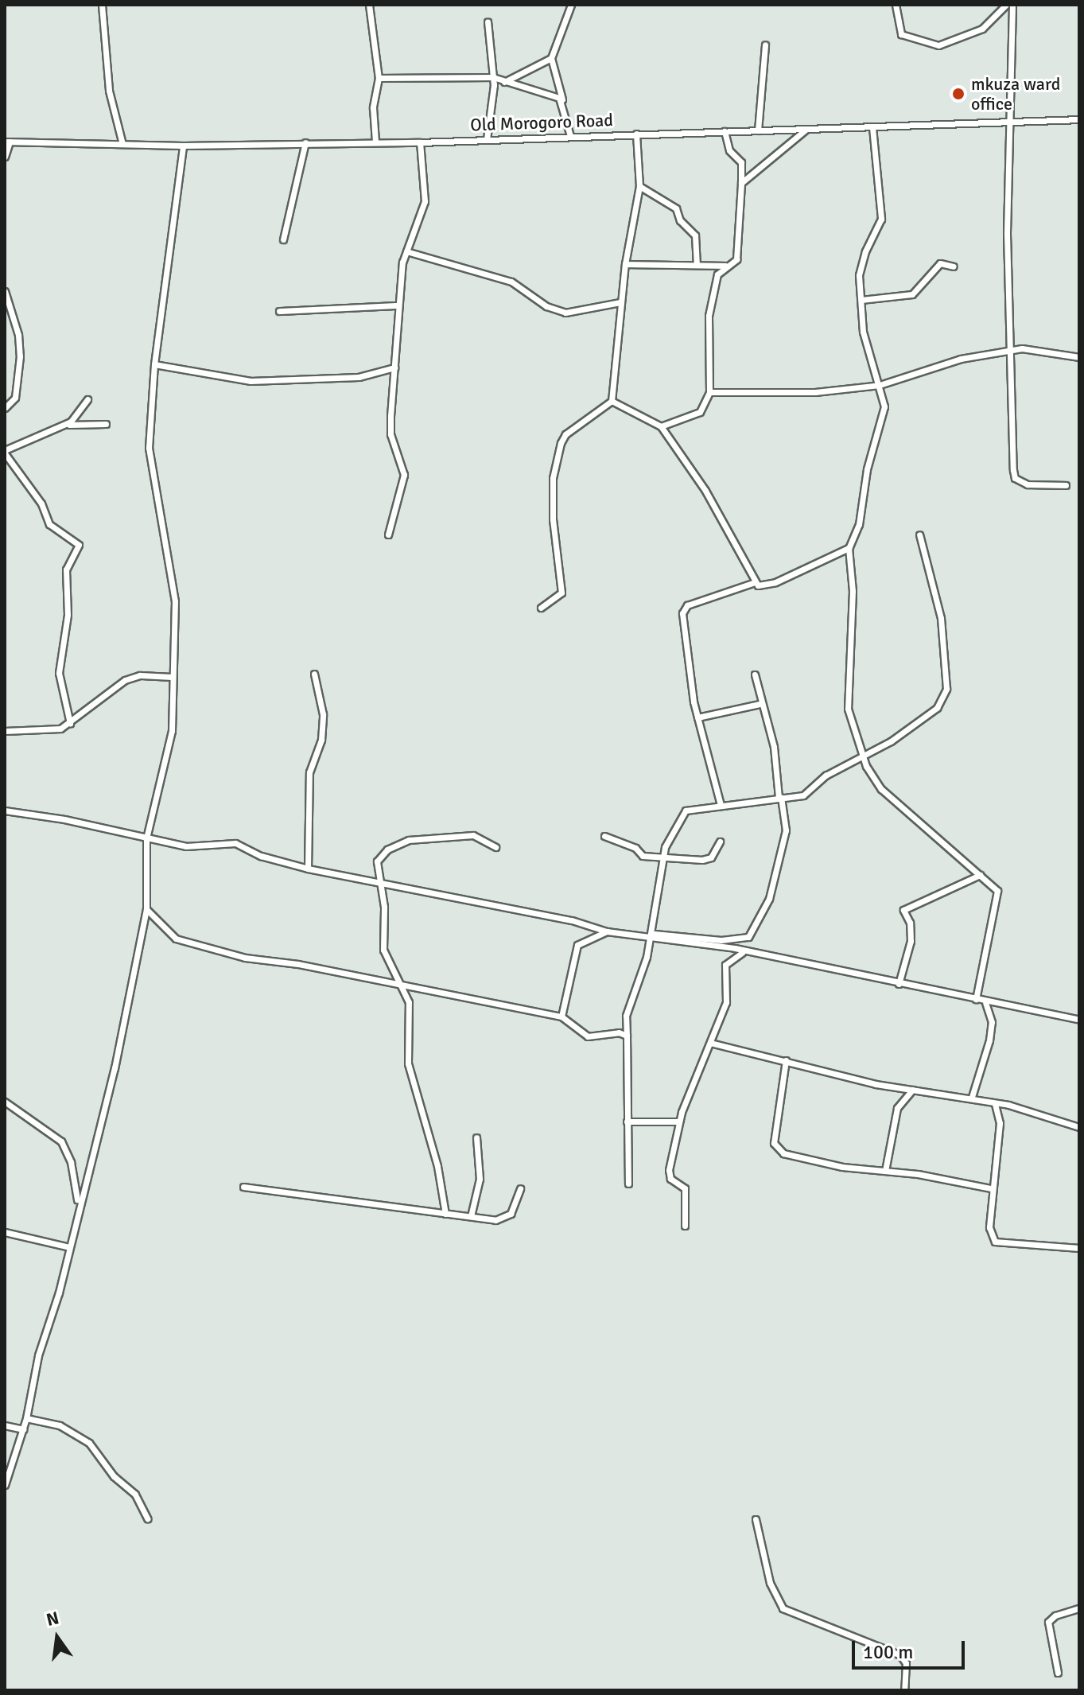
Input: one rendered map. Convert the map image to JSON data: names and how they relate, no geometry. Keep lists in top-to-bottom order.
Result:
{
  "streets": {
    "street": ["Old Morogoro Road"]
  },
  "places": ["mkuza ward office"],
  "scale_bar": "100 m",
  "north": "top"
}
